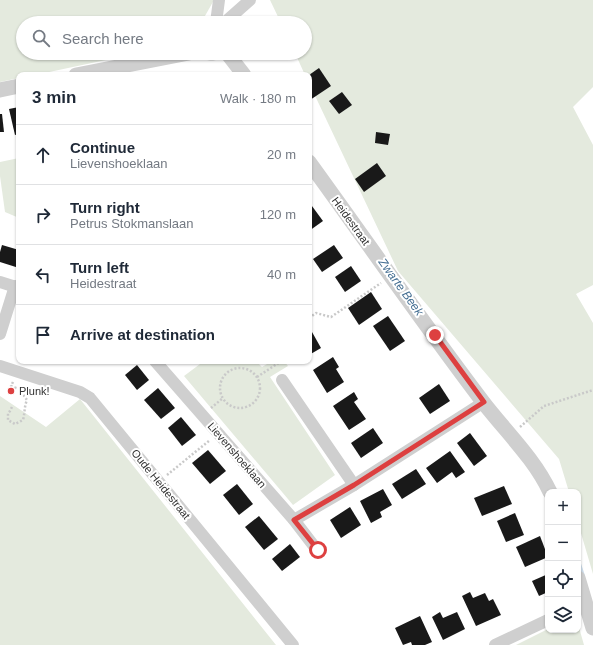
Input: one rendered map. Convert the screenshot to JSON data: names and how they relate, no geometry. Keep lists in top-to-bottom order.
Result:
{
  "streets": {
    "street": ["Heidestraat", "Lievenshoeklaan", "Oude Heidestraat"]
  },
  "water": ["Zwarte Beek"],
  "places": ["Plunk!"],
  "page": {
    "search": "Search here",
    "heading": ["3 min", "Walk · 180 m"],
    "list": [
      ["Continue", "Lievenshoeklaan", "20 m"],
      ["Turn right", "Petrus Stokmanslaan", "120 m"],
      ["Turn left", "Heidestraat", "40 m"],
      "Arrive at destination"
    ],
    "map_buttons": ["+", "−"]
  }
}
